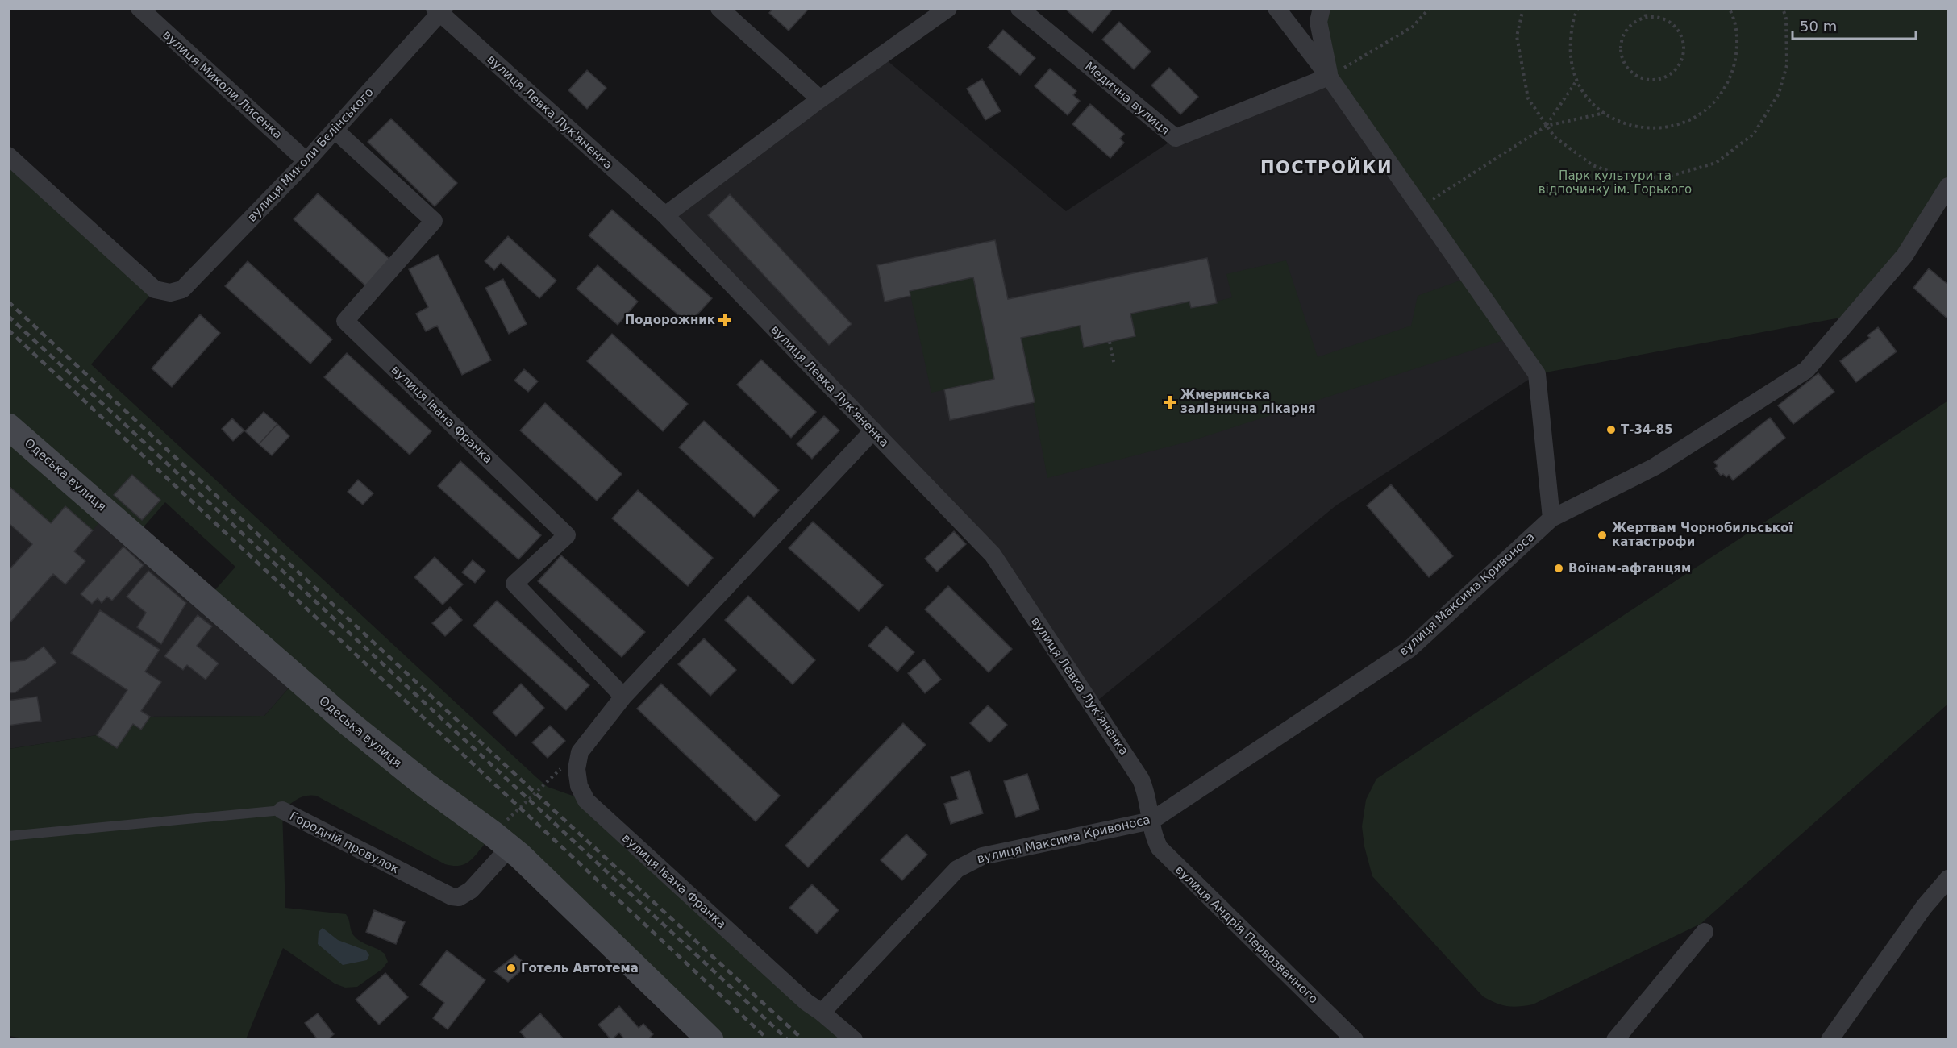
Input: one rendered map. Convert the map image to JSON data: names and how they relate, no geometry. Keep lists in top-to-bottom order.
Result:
{
  "streets": {
    "main road": ["Одеська вулиця"],
    "street": [
      "вулиця Миколи Лисенка",
      "Медична вулиця",
      "вулиця Левка Лук'яненка",
      "вулиця Миколи Бєлінського",
      "вулиця Івана Франка",
      "вулиця Максима Кривоноса",
      "Городній провулок",
      "вулиця Андрія Первозванного"
    ]
  },
  "crossings": [
    ["вулиця Миколи Лисенка", "вулиця Миколи Бєлінського"],
    ["вулиця Левка Лук'яненка", "вулиця Миколи Бєлінського"],
    ["вулиця Левка Лук'яненка", "вулиця Максима Кривоноса"],
    ["вулиця Левка Лук'яненка", "вулиця Андрія Первозванного"],
    ["вулиця Миколи Бєлінського", "вулиця Івана Франка"],
    ["вулиця Івана Франка", "вулиця Максима Кривоноса"],
    ["Одеська вулиця", "Городній провулок"],
    ["вулиця Максима Кривоноса", "вулиця Андрія Первозванного"]
  ],
  "districts": ["ПОСТРОЙКИ"],
  "parks": ["Парк культури та відпочинку ім. Горького"],
  "places": {
    "health": ["Подорожник", "Жмеринська залізнична лікарня"],
    "other": [
      "Т-34-85",
      "Жертвам Чорнобильської катастрофи",
      "Воїнам-афганцям",
      "Готель Автотема"
    ]
  },
  "scale_bar": "50 m"
}
